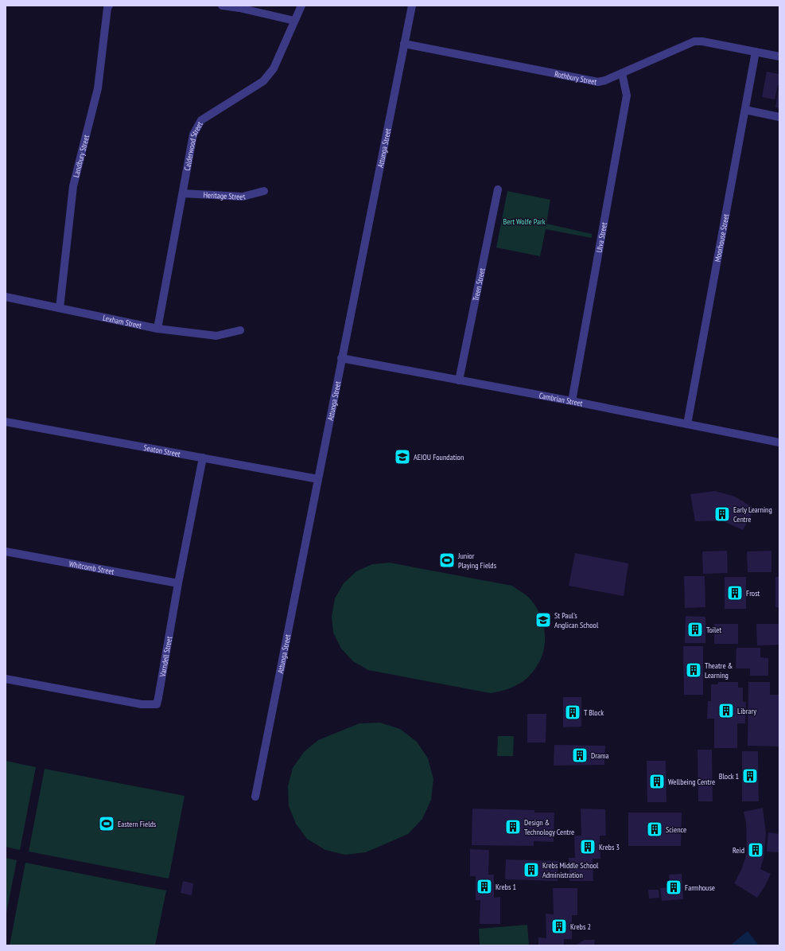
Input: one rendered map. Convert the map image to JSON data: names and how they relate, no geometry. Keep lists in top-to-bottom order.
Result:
{
  "streets": {
    "street": [
      "Rothbury Street",
      "Calderwood Street",
      "Attunga Street",
      "Landbury Street",
      "Heritage Street",
      "Ulva Street",
      "Moorhouse Street",
      "Treen Street",
      "Lexham Street",
      "Cambrian Street",
      "Seaton Street",
      "Whitcomb Street",
      "Varndell Street"
    ]
  },
  "crossings": [
    ["Rothbury Street", "Attunga Street"],
    ["Rothbury Street", "Ulva Street"],
    ["Rothbury Street", "Moorhouse Street"],
    ["Calderwood Street", "Heritage Street"],
    ["Calderwood Street", "Lexham Street"],
    ["Attunga Street", "Cambrian Street"],
    ["Attunga Street", "Seaton Street"],
    ["Landbury Street", "Lexham Street"],
    ["Ulva Street", "Cambrian Street"],
    ["Moorhouse Street", "Cambrian Street"],
    ["Treen Street", "Cambrian Street"],
    ["Seaton Street", "Varndell Street"],
    ["Whitcomb Street", "Varndell Street"]
  ],
  "parks": ["Bert Wolfe Park"],
  "places": {
    "school or university": ["AEIOU Foundation", "St Paul's Anglican School"],
    "building": [
      "Early Learning Centre",
      "Frost",
      "Toilet",
      "Theatre & Learning",
      "Library",
      "T Block",
      "Drama",
      "Block 1",
      "Wellbeing Centre",
      "Design & Technology Centre",
      "Science",
      "Krebs 3",
      "Reid",
      "Krebs Middle School Administration",
      "Krebs 1",
      "Farmhouse",
      "Krebs 2"
    ],
    "sports": ["Junior Playing Fields", "Eastern Fields"]
  }
}
